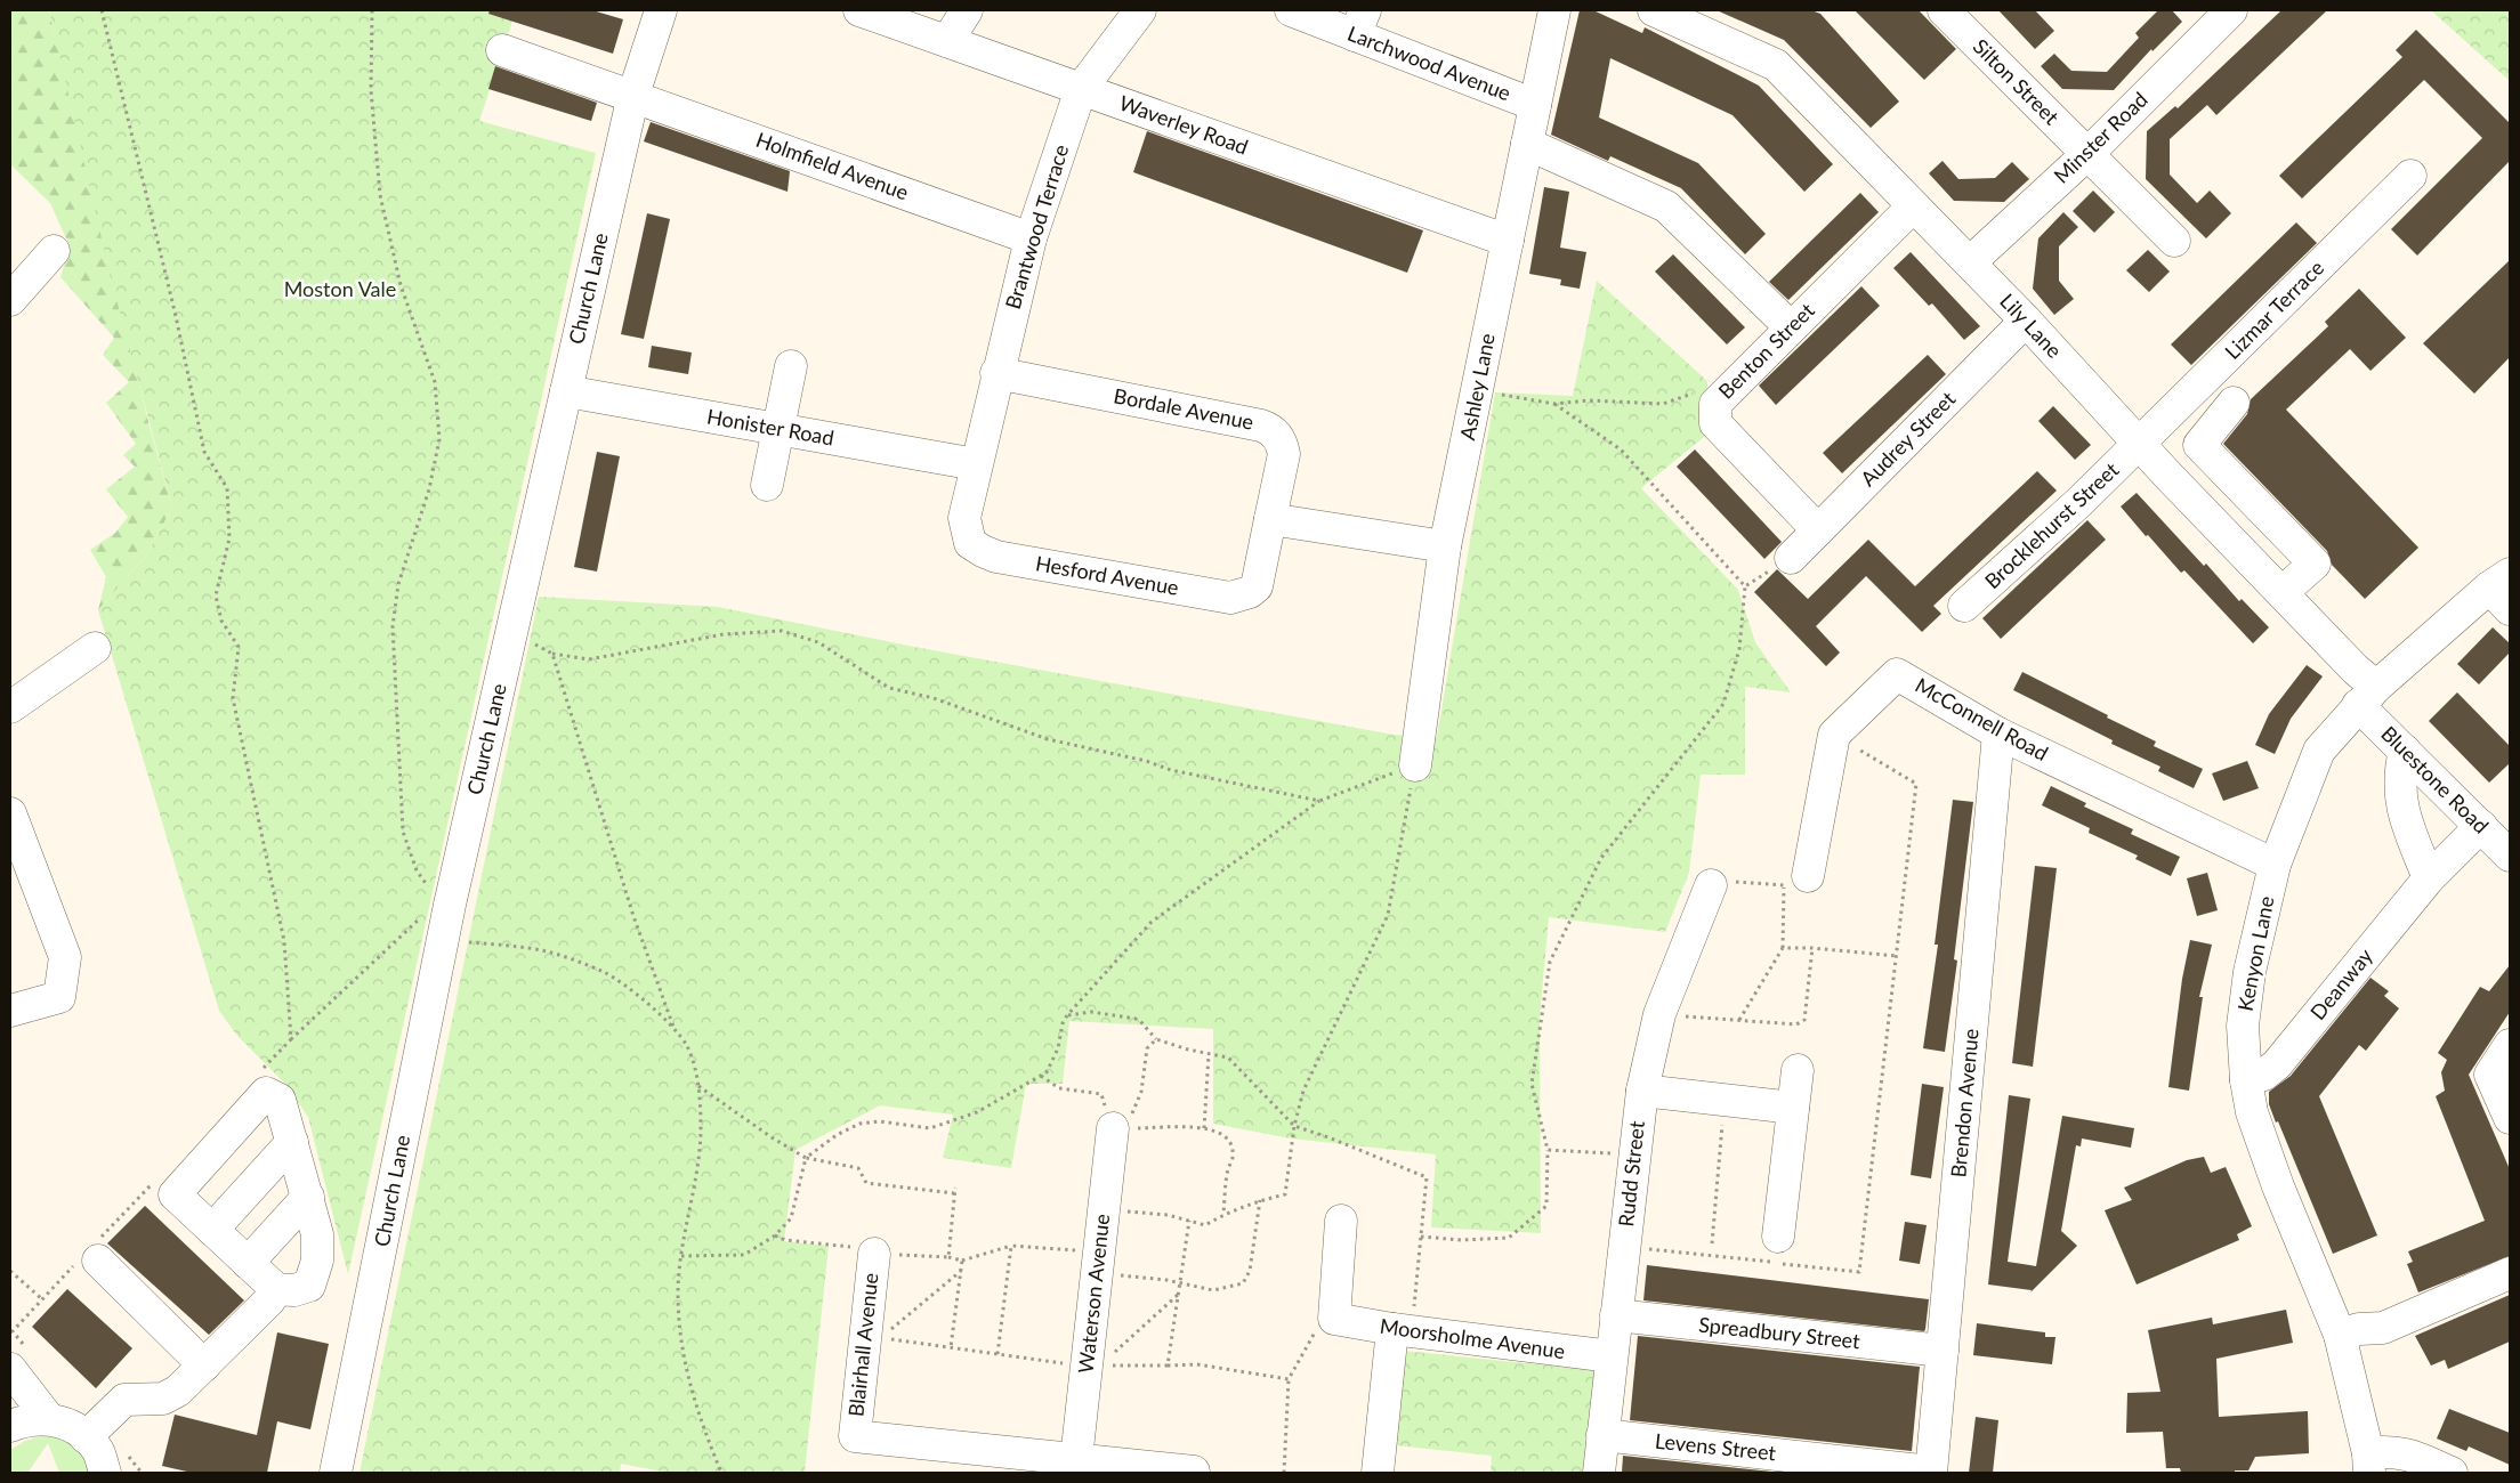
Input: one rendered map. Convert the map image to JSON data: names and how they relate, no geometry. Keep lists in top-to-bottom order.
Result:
{
  "streets": {
    "street": [
      "Larchwood Avenue",
      "Silton Street",
      "Waverley Road",
      "Minster Road",
      "Holmfield Avenue",
      "Brantwood Terrace",
      "Church Lane",
      "Lizmar Terrace",
      "Lily Lane",
      "Benton Street",
      "Ashley Lane",
      "Bordale Avenue",
      "Honister Road",
      "Audrey Street",
      "Brocklehurst Street",
      "Hesford Avenue",
      "McConnell Road",
      "Bluestone Road",
      "Kenyon Lane",
      "Deanway",
      "Brendon Avenue",
      "Rudd Street",
      "Waterson Avenue",
      "Spreadbury Street",
      "Moorsholme Avenue",
      "Blairhall Avenue",
      "Levens Street"
    ]
  },
  "crossings": [
    ["Larchwood Avenue", "Ashley Lane"],
    ["Silton Street", "Minster Road"],
    ["Waverley Road", "Brantwood Terrace"],
    ["Waverley Road", "Ashley Lane"],
    ["Minster Road", "Lily Lane"],
    ["Holmfield Avenue", "Brantwood Terrace"],
    ["Holmfield Avenue", "Church Lane"],
    ["Brantwood Terrace", "Bordale Avenue"],
    ["Brantwood Terrace", "Honister Road"],
    ["Brantwood Terrace", "Hesford Avenue"],
    ["Church Lane", "Honister Road"],
    ["Lizmar Terrace", "Lily Lane"],
    ["Lizmar Terrace", "Brocklehurst Street"],
    ["Lily Lane", "Benton Street"],
    ["Lily Lane", "Audrey Street"],
    ["Lily Lane", "Brocklehurst Street"],
    ["Lily Lane", "Bluestone Road"],
    ["Lily Lane", "Kenyon Lane"],
    ["Benton Street", "Audrey Street"],
    ["Bordale Avenue", "Hesford Avenue"],
    ["Honister Road", "Hesford Avenue"],
    ["McConnell Road", "Kenyon Lane"],
    ["McConnell Road", "Brendon Avenue"],
    ["Bluestone Road", "Kenyon Lane"],
    ["Bluestone Road", "Deanway"],
    ["Kenyon Lane", "Deanway"],
    ["Brendon Avenue", "Spreadbury Street"],
    ["Brendon Avenue", "Levens Street"],
    ["Rudd Street", "Spreadbury Street"],
    ["Rudd Street", "Moorsholme Avenue"],
    ["Rudd Street", "Levens Street"]
  ],
  "parks": ["Moston Vale"]
}
